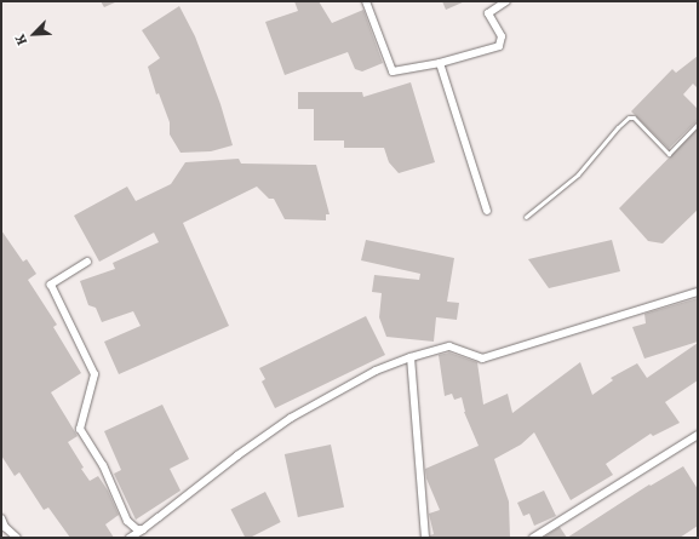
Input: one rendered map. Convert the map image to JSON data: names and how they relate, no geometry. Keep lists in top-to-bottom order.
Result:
{
  "north": "bottom left"
}
